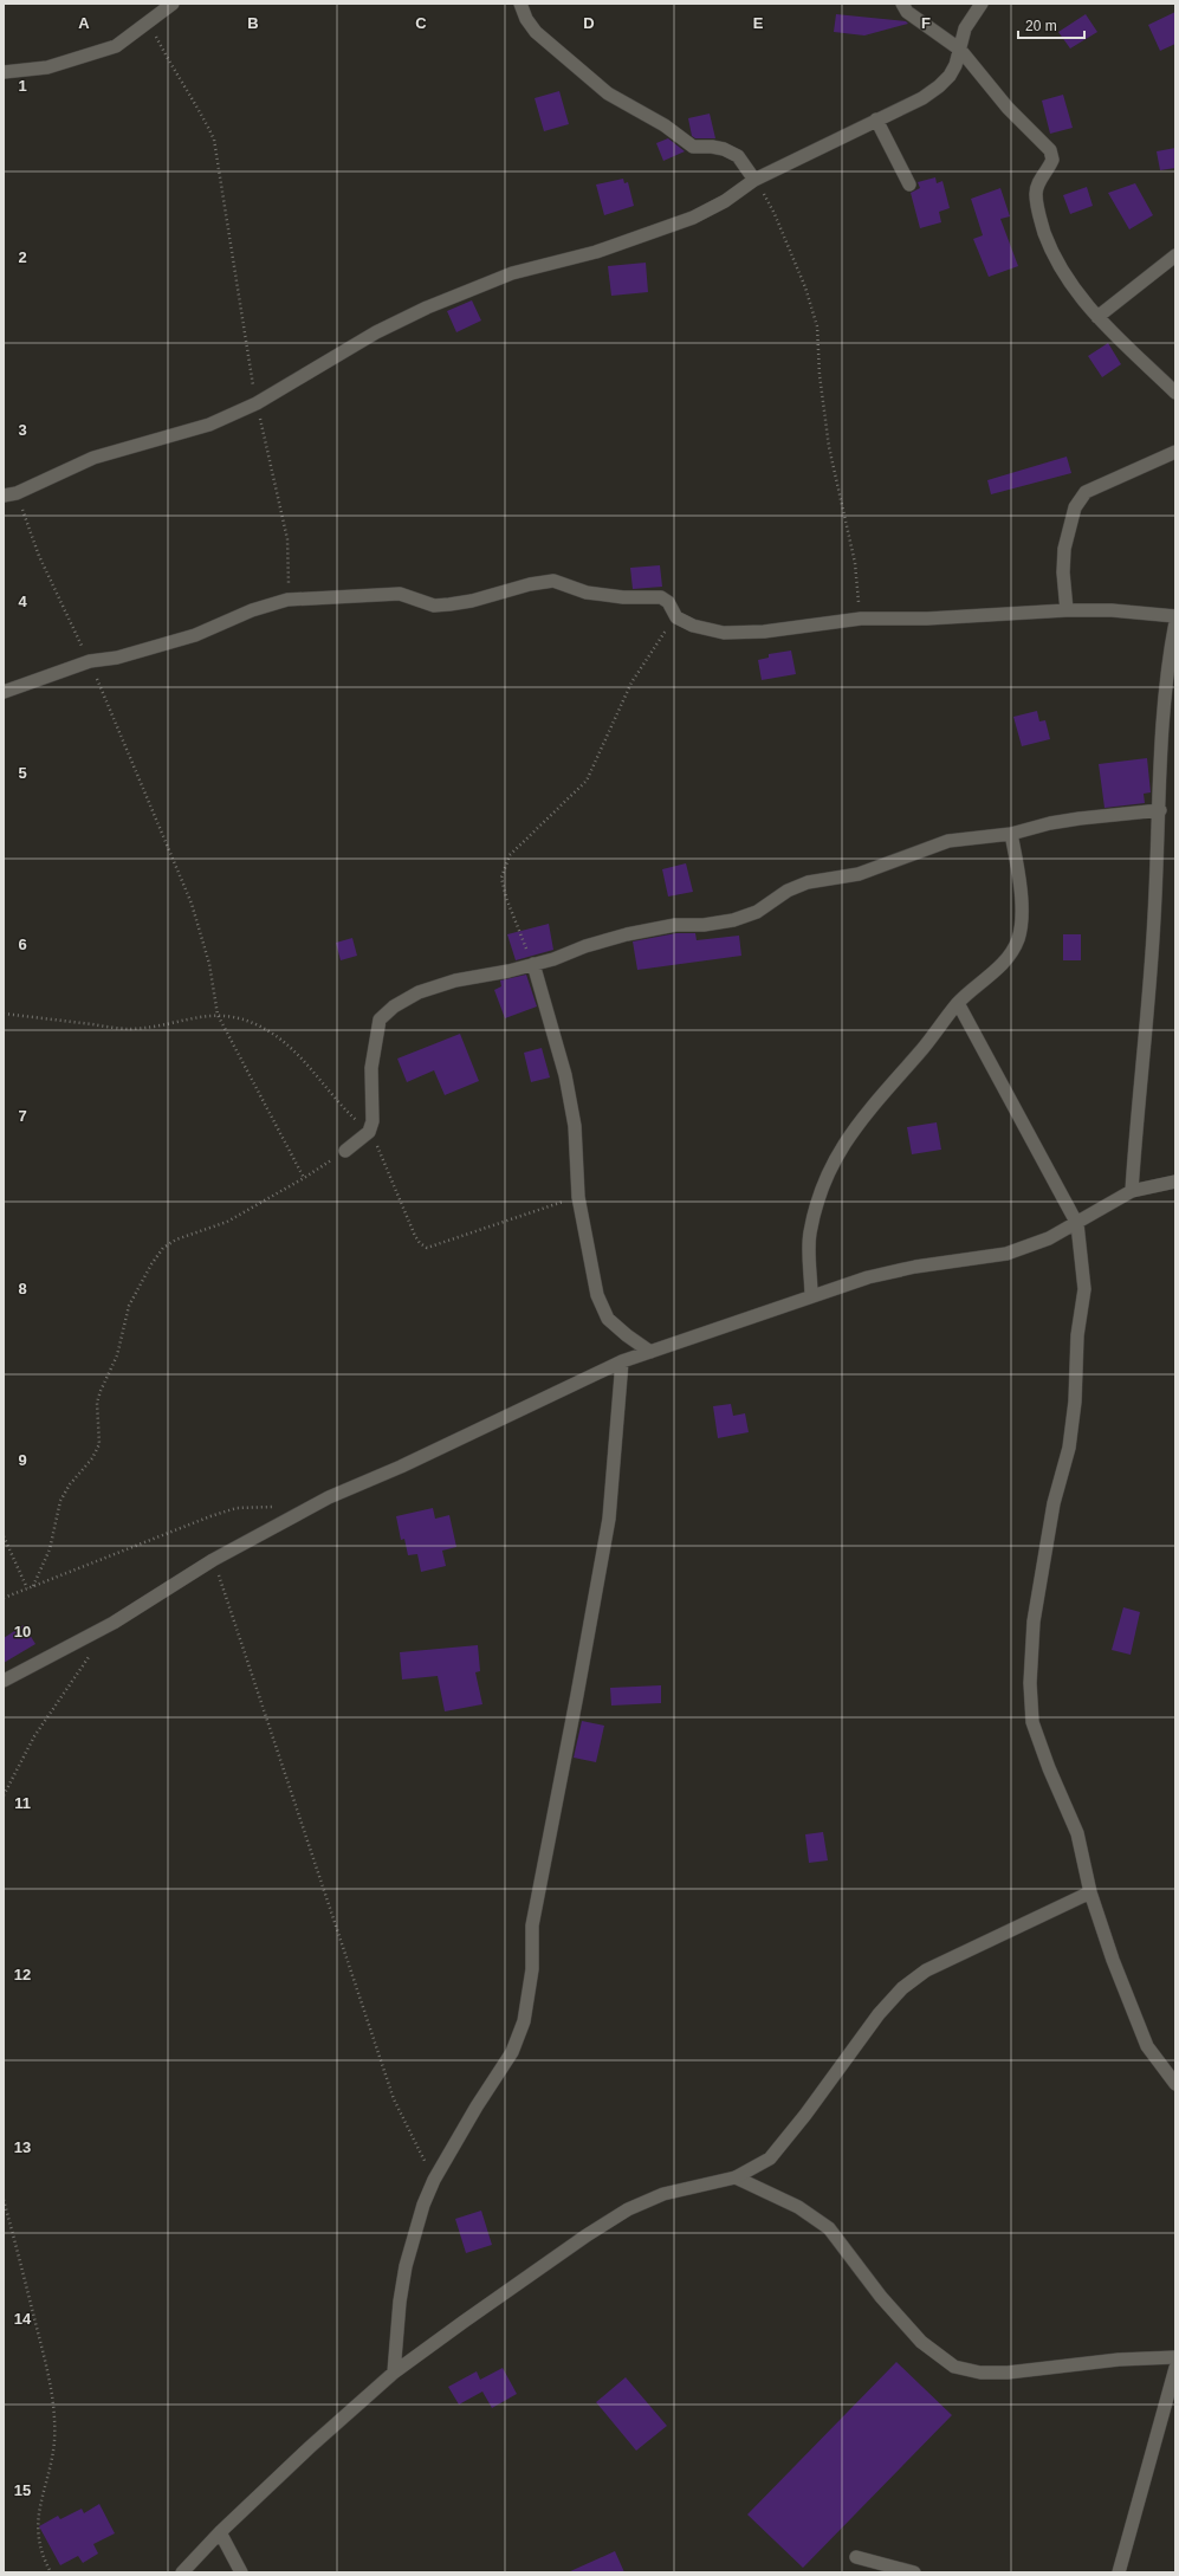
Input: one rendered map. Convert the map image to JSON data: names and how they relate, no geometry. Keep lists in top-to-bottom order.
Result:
{
  "scale_bar": "20 m",
  "grid": {
    "columns": [
      "A",
      "B",
      "C",
      "D",
      "E",
      "F"
    ],
    "rows": [
      "1",
      "2",
      "3",
      "4",
      "5",
      "6",
      "7",
      "8",
      "9",
      "10",
      "11",
      "12",
      "13",
      "14",
      "15"
    ]
  }
}
